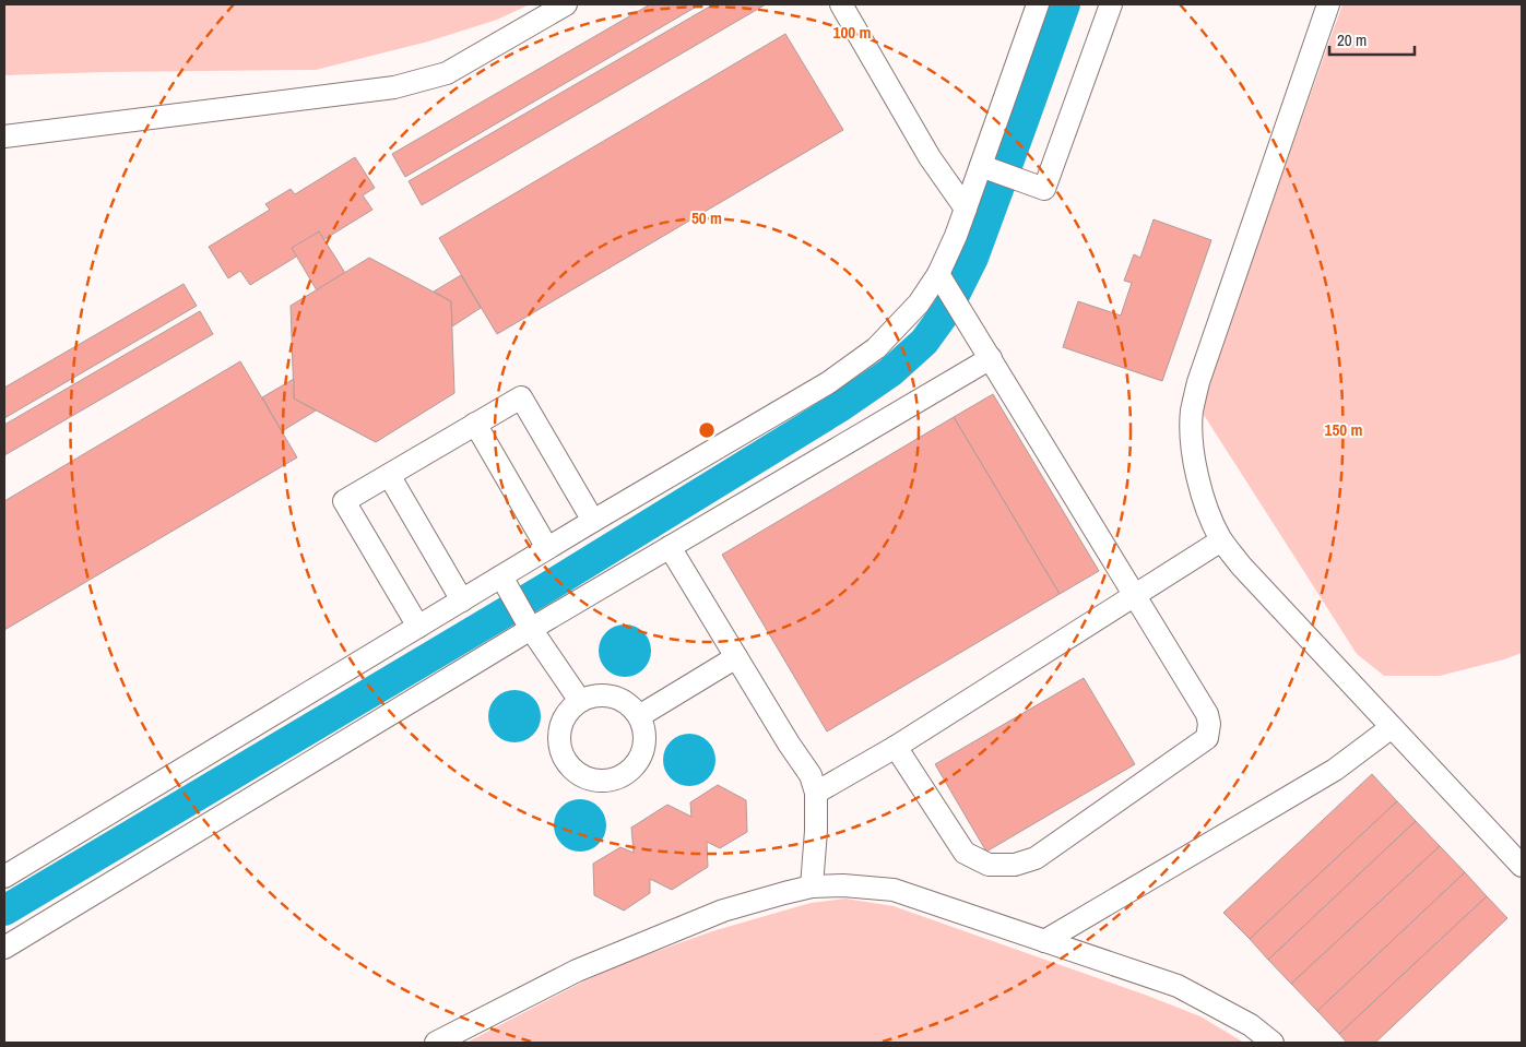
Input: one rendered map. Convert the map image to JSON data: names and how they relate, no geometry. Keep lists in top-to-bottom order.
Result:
{
  "scale_bar": "20 m",
  "rings": ["100 m", "50 m", "150 m"]
}
